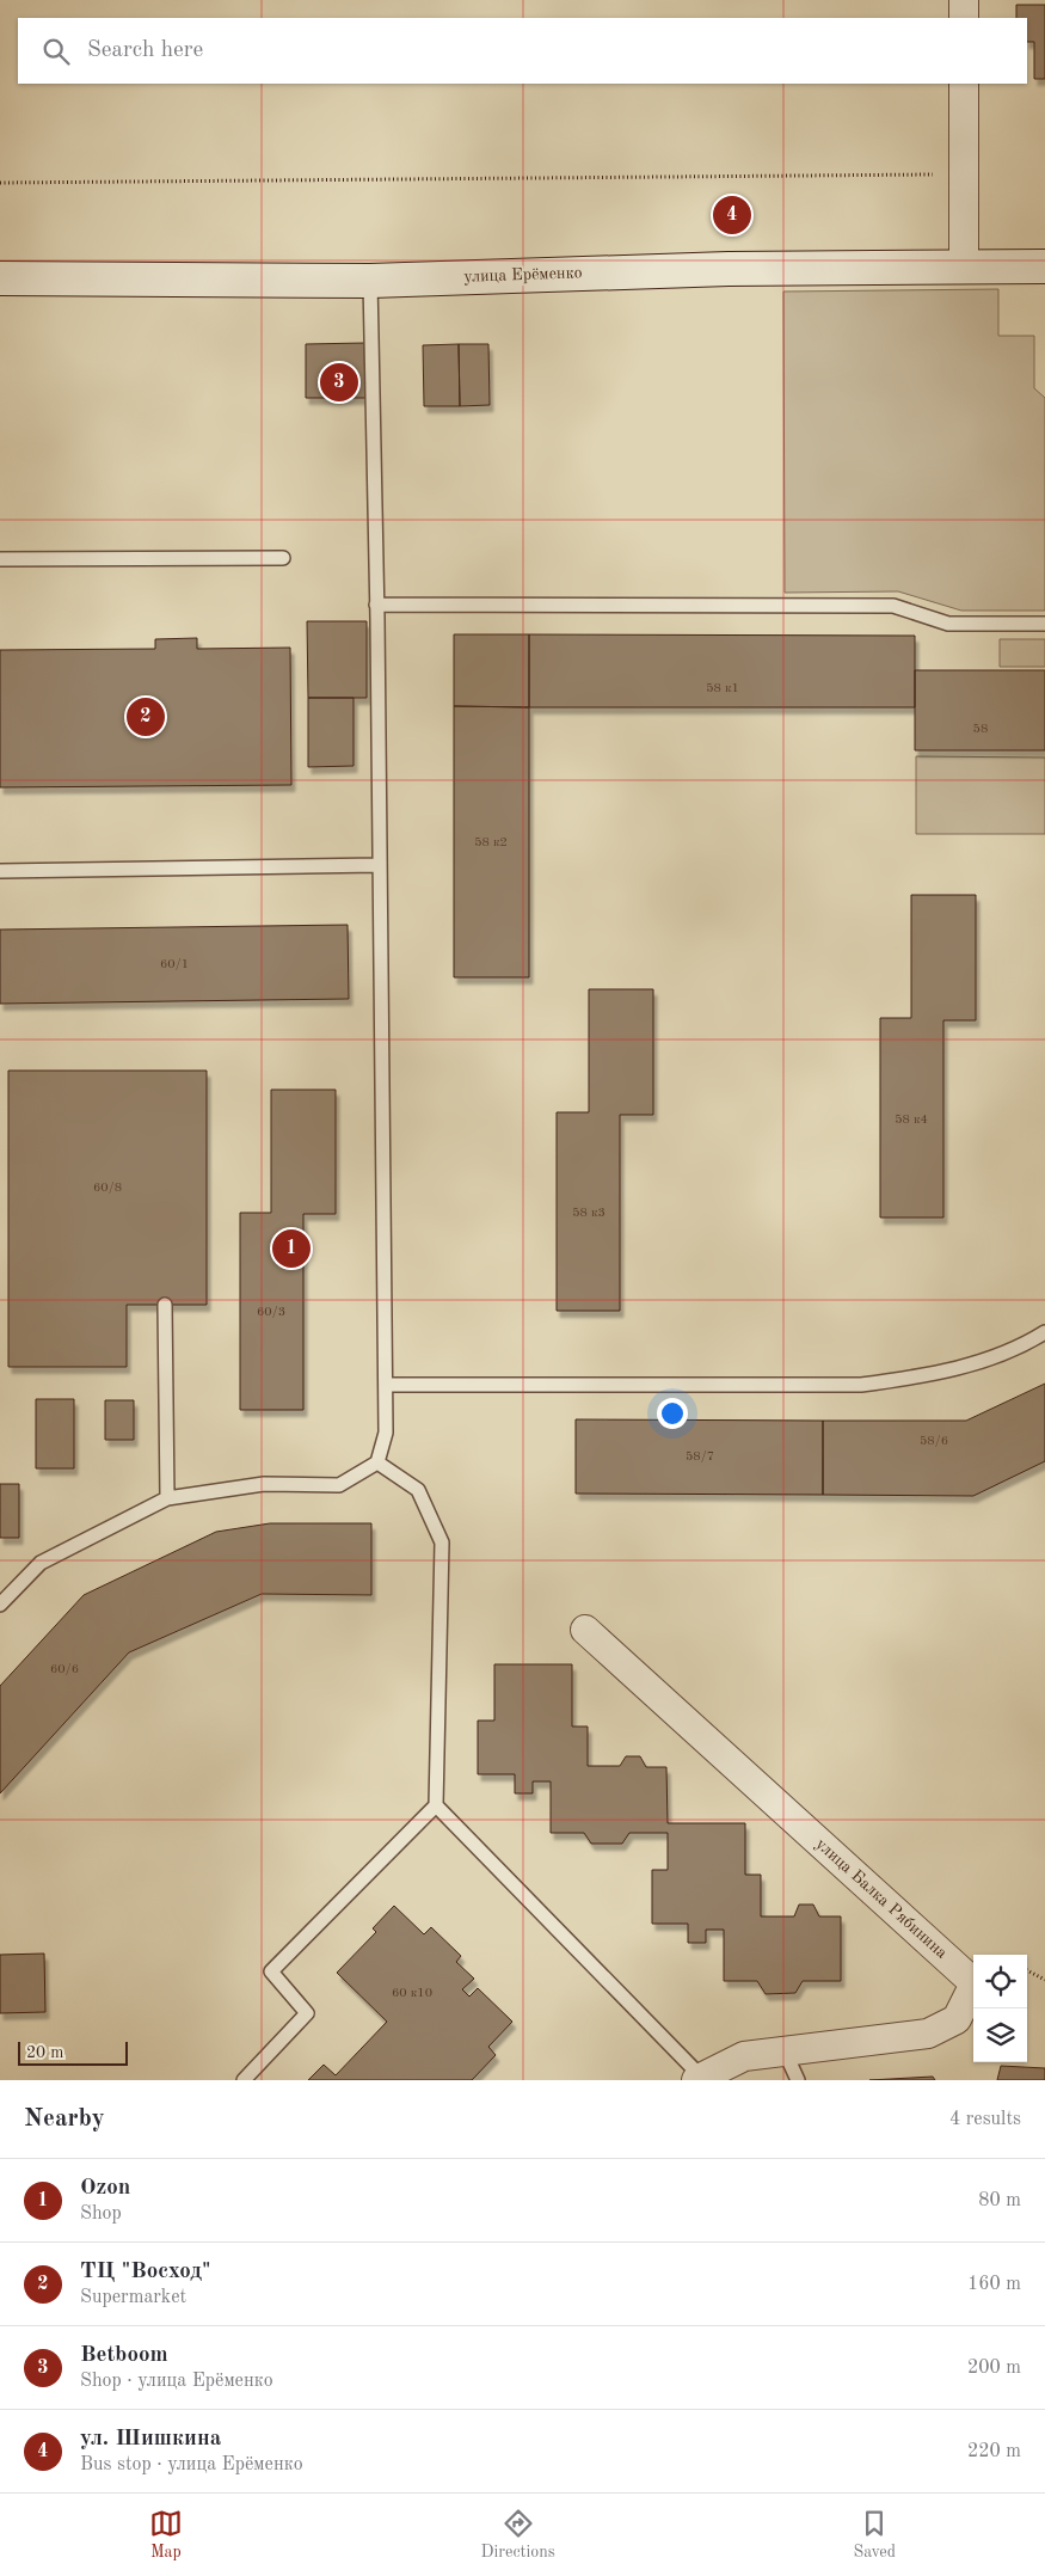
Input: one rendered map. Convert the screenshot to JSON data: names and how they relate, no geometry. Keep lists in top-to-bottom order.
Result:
{
  "streets": {
    "main road": ["улица Ерёменко"],
    "street": ["улица Балка Рябинина"]
  },
  "house_numbers": [
    "58 к1",
    "58",
    "58 к2",
    "60/1",
    "58 к4",
    "60/8",
    "58 к3",
    "60/3",
    "58/6",
    "58/7",
    "60/6",
    "60 к10"
  ],
  "scale_bar": "20 m",
  "page": {
    "search": "Search here",
    "pins": [
      "4",
      "3",
      "2",
      "1"
    ],
    "scale": "20 m",
    "heading": ["Nearby", "4 results"],
    "list": [
      {
        "mark": "1",
        "name": "Ozon",
        "note": "Shop",
        "value": "80 m"
      },
      {
        "mark": "2",
        "name": "ТЦ \"Восход\"",
        "note": "Supermarket",
        "value": "160 m"
      },
      {
        "mark": "3",
        "name": "Betboom",
        "note": "Shop · улица Ерёменко",
        "value": "200 m"
      },
      {
        "mark": "4",
        "name": "ул. Шишкина",
        "note": "Bus stop · улица Ерёменко",
        "value": "220 m"
      }
    ],
    "nav": ["Map", "Directions", "Saved"]
  }
}
